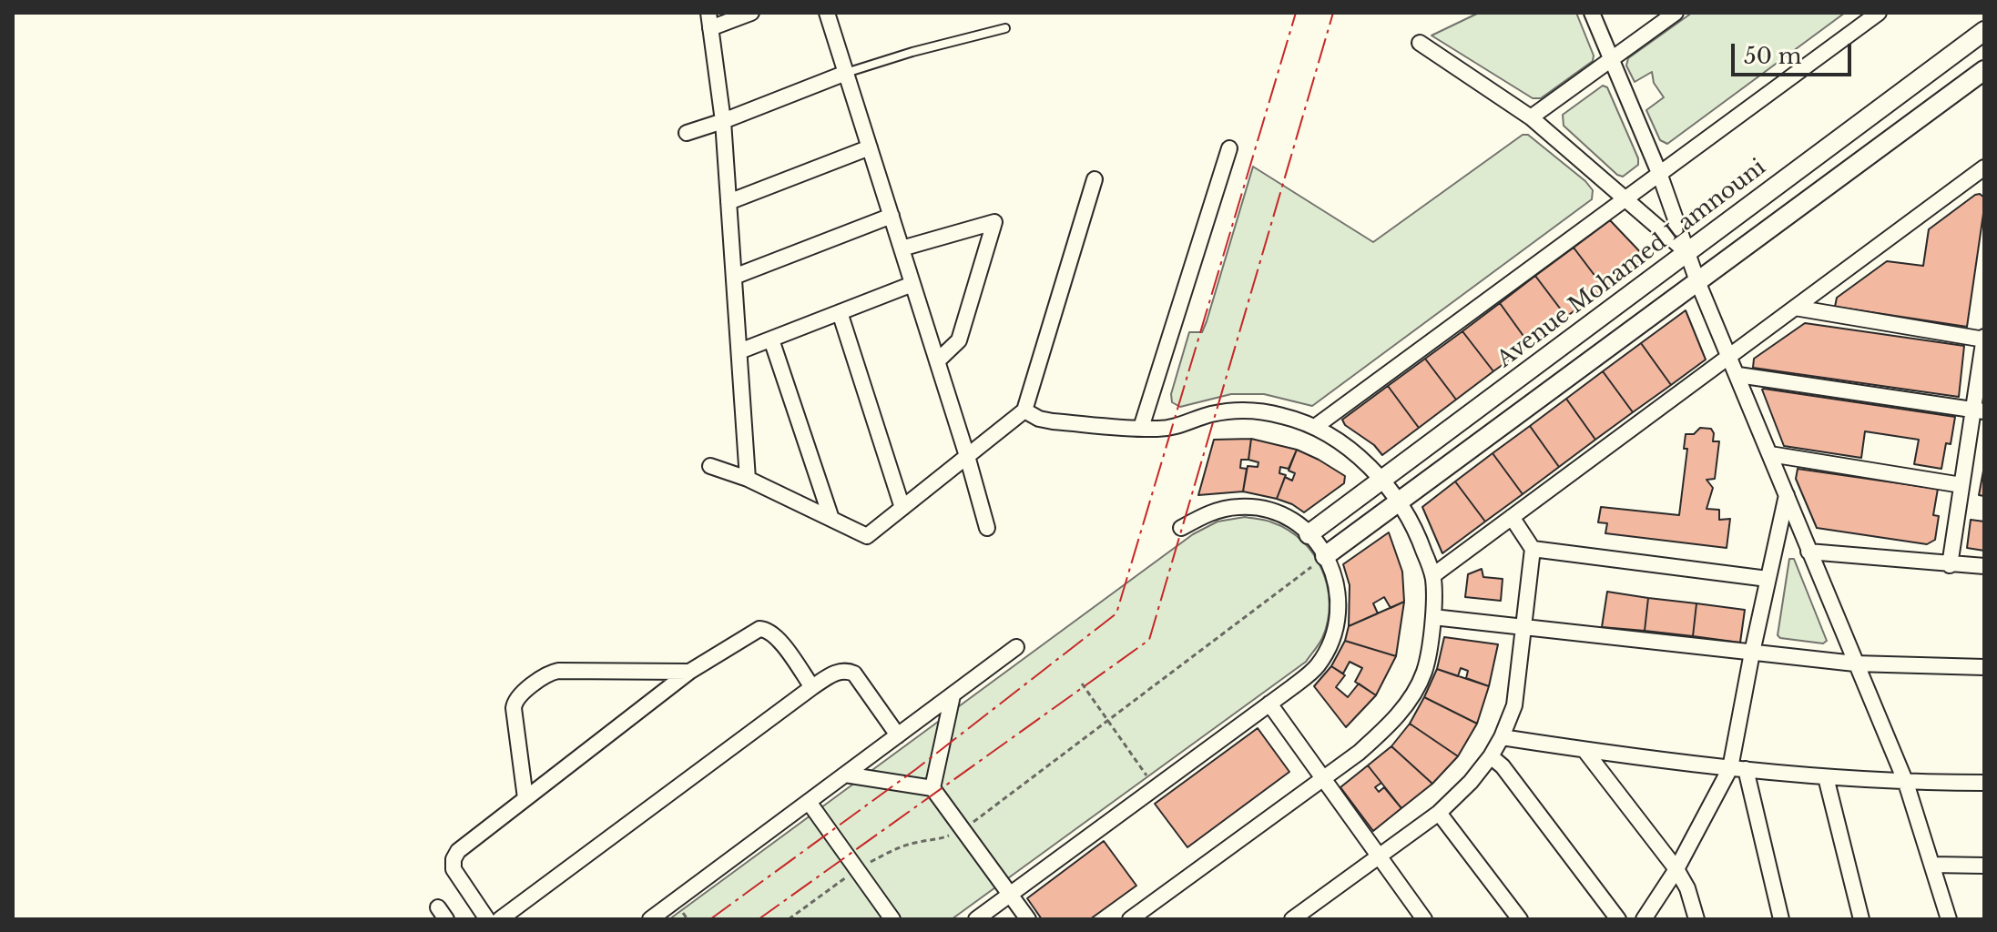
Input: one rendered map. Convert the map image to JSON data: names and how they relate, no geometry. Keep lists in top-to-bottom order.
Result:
{
  "streets": {
    "street": ["Avenue Mohamed Lamnouni"]
  },
  "scale_bar": "50 m"
}
